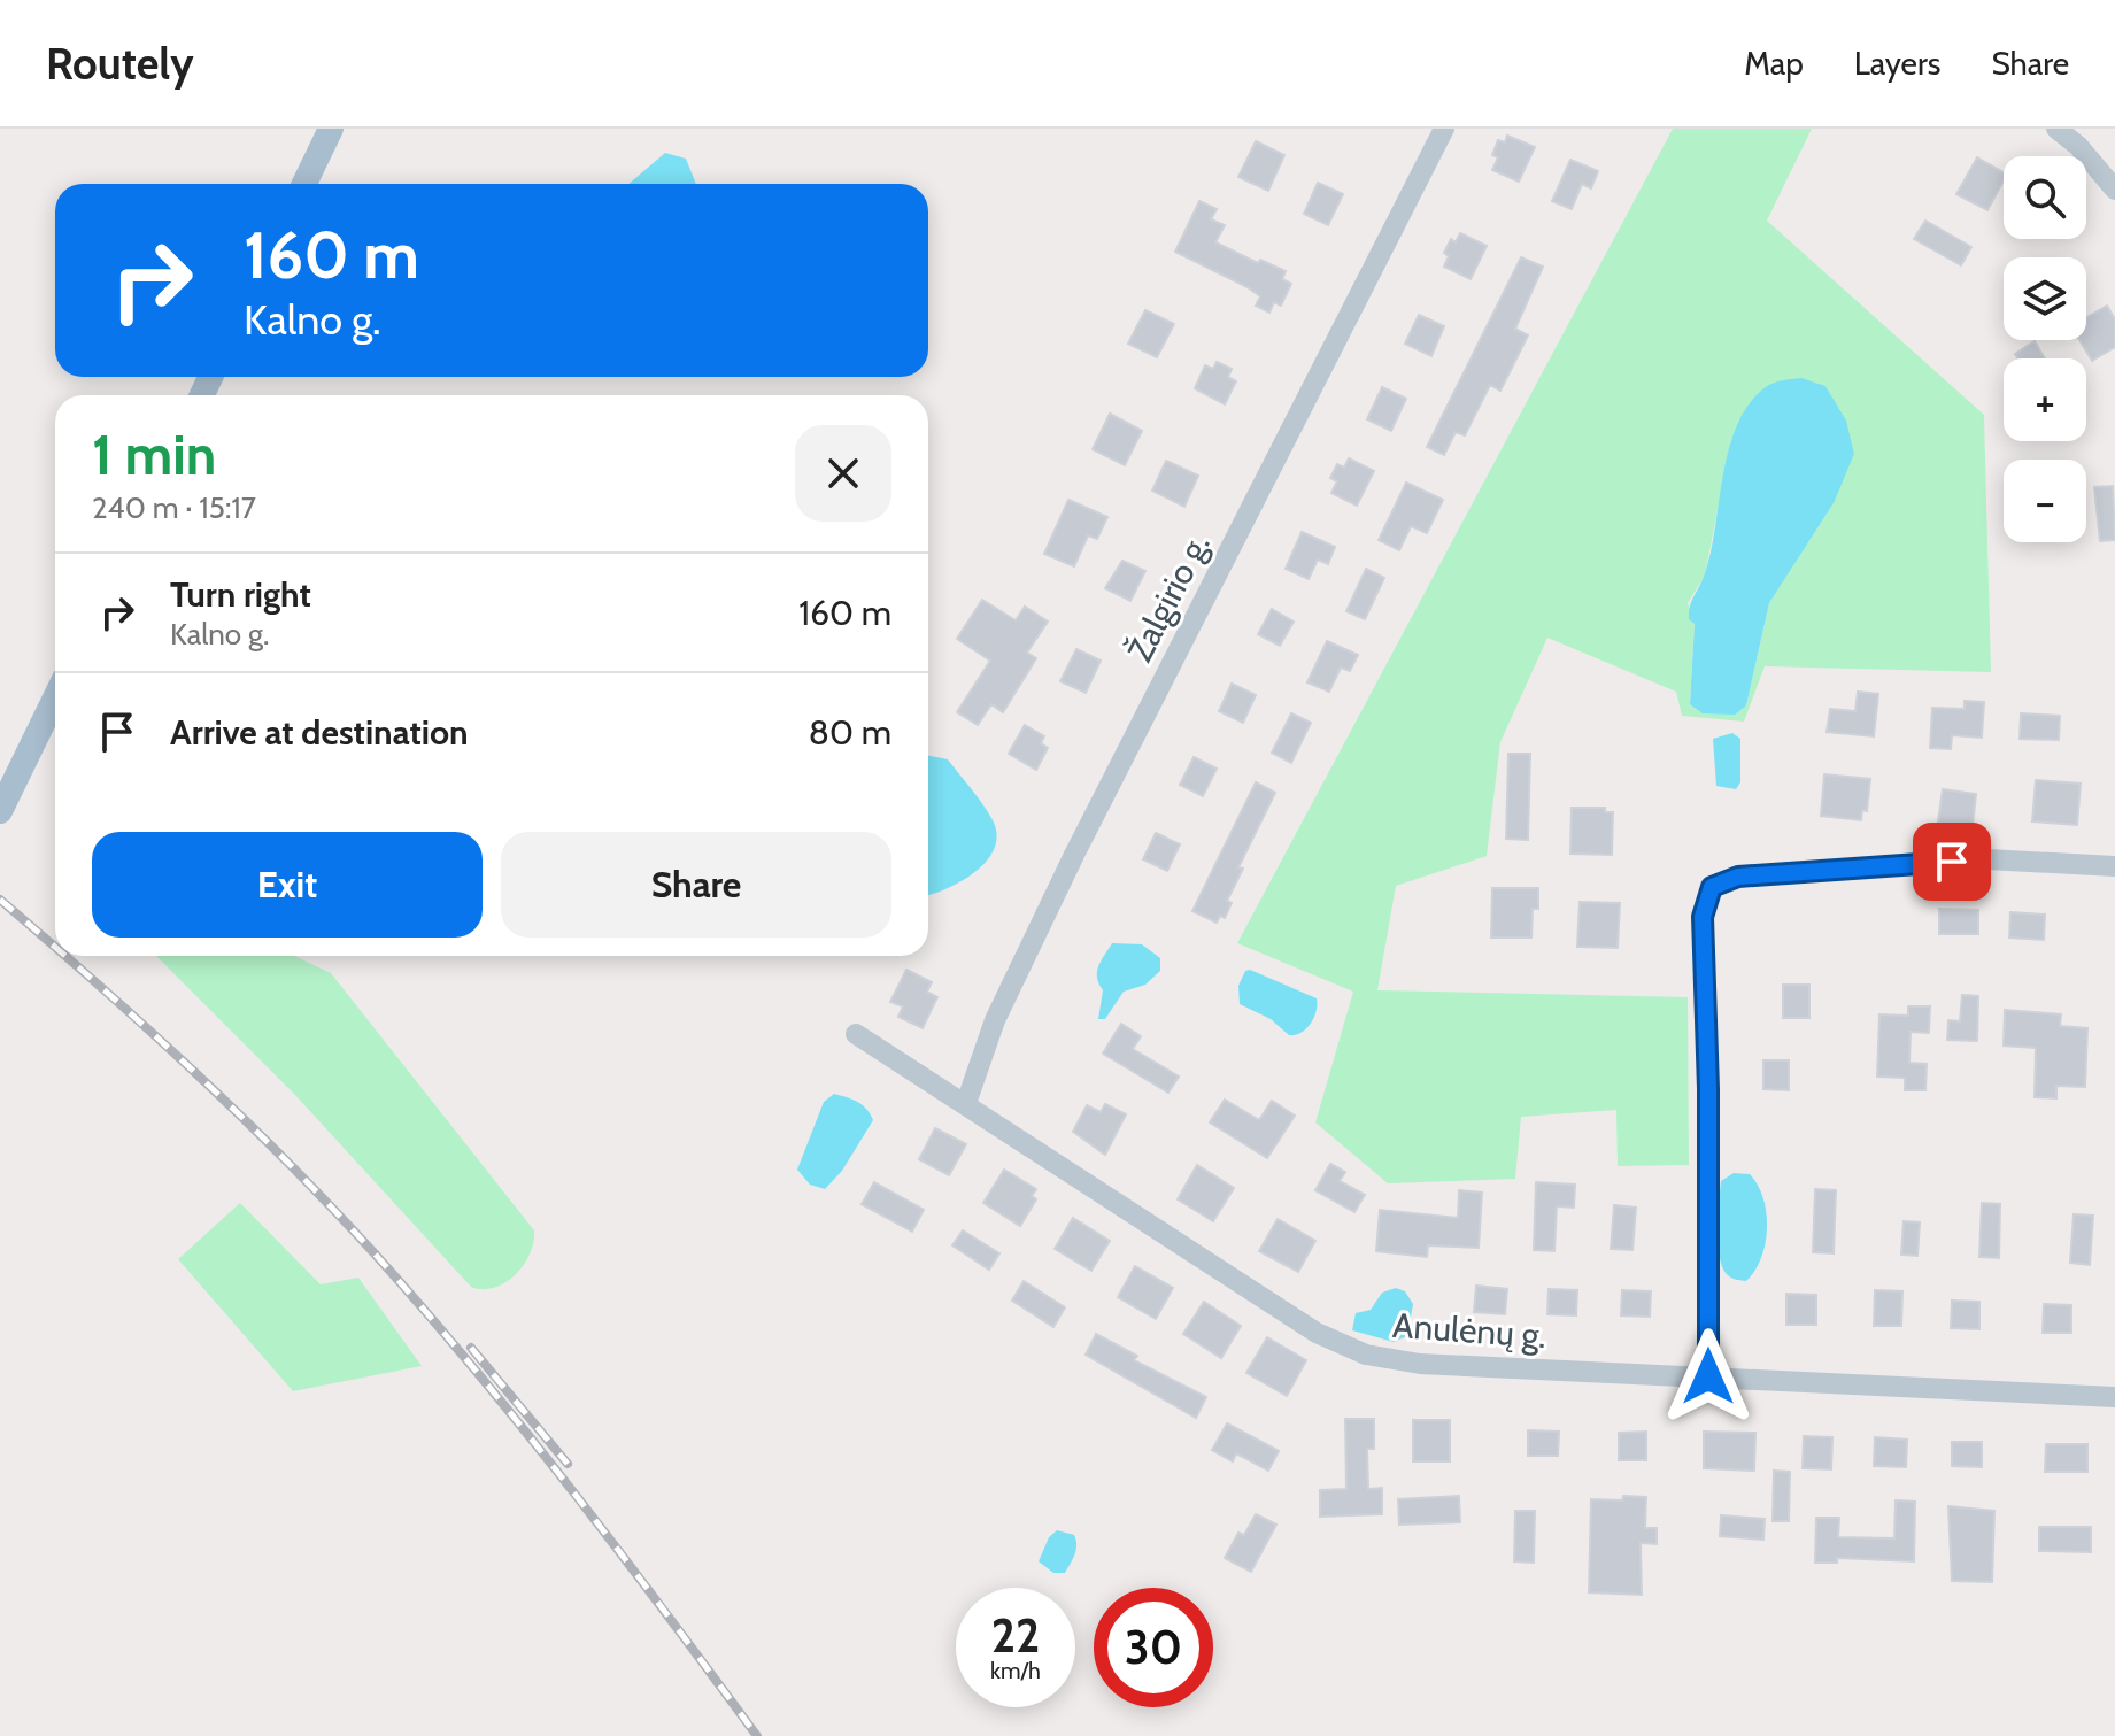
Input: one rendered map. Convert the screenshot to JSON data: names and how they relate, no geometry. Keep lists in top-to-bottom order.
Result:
{
  "streets": {
    "street": ["Žalgirio g.", "Anulėnų g."]
  },
  "crossings": [
    ["Žalgirio g.", "Anulėnų g."]
  ],
  "page": {
    "header": "Routely",
    "nav": ["Map", "Layers", "Share"],
    "map_buttons": ["+", "−"],
    "turn": ["160 m", "Kalno g."],
    "heading": ["1 min", "240 m · 15:17"],
    "list": [
      {
        "name": "Turn right",
        "note": "Kalno g.",
        "value": "160 m"
      },
      {
        "name": "Arrive at destination",
        "value": "80 m"
      }
    ],
    "buttons": ["Exit", "Share"],
    "speed": "22 km/h",
    "limit": "30"
  }
}
